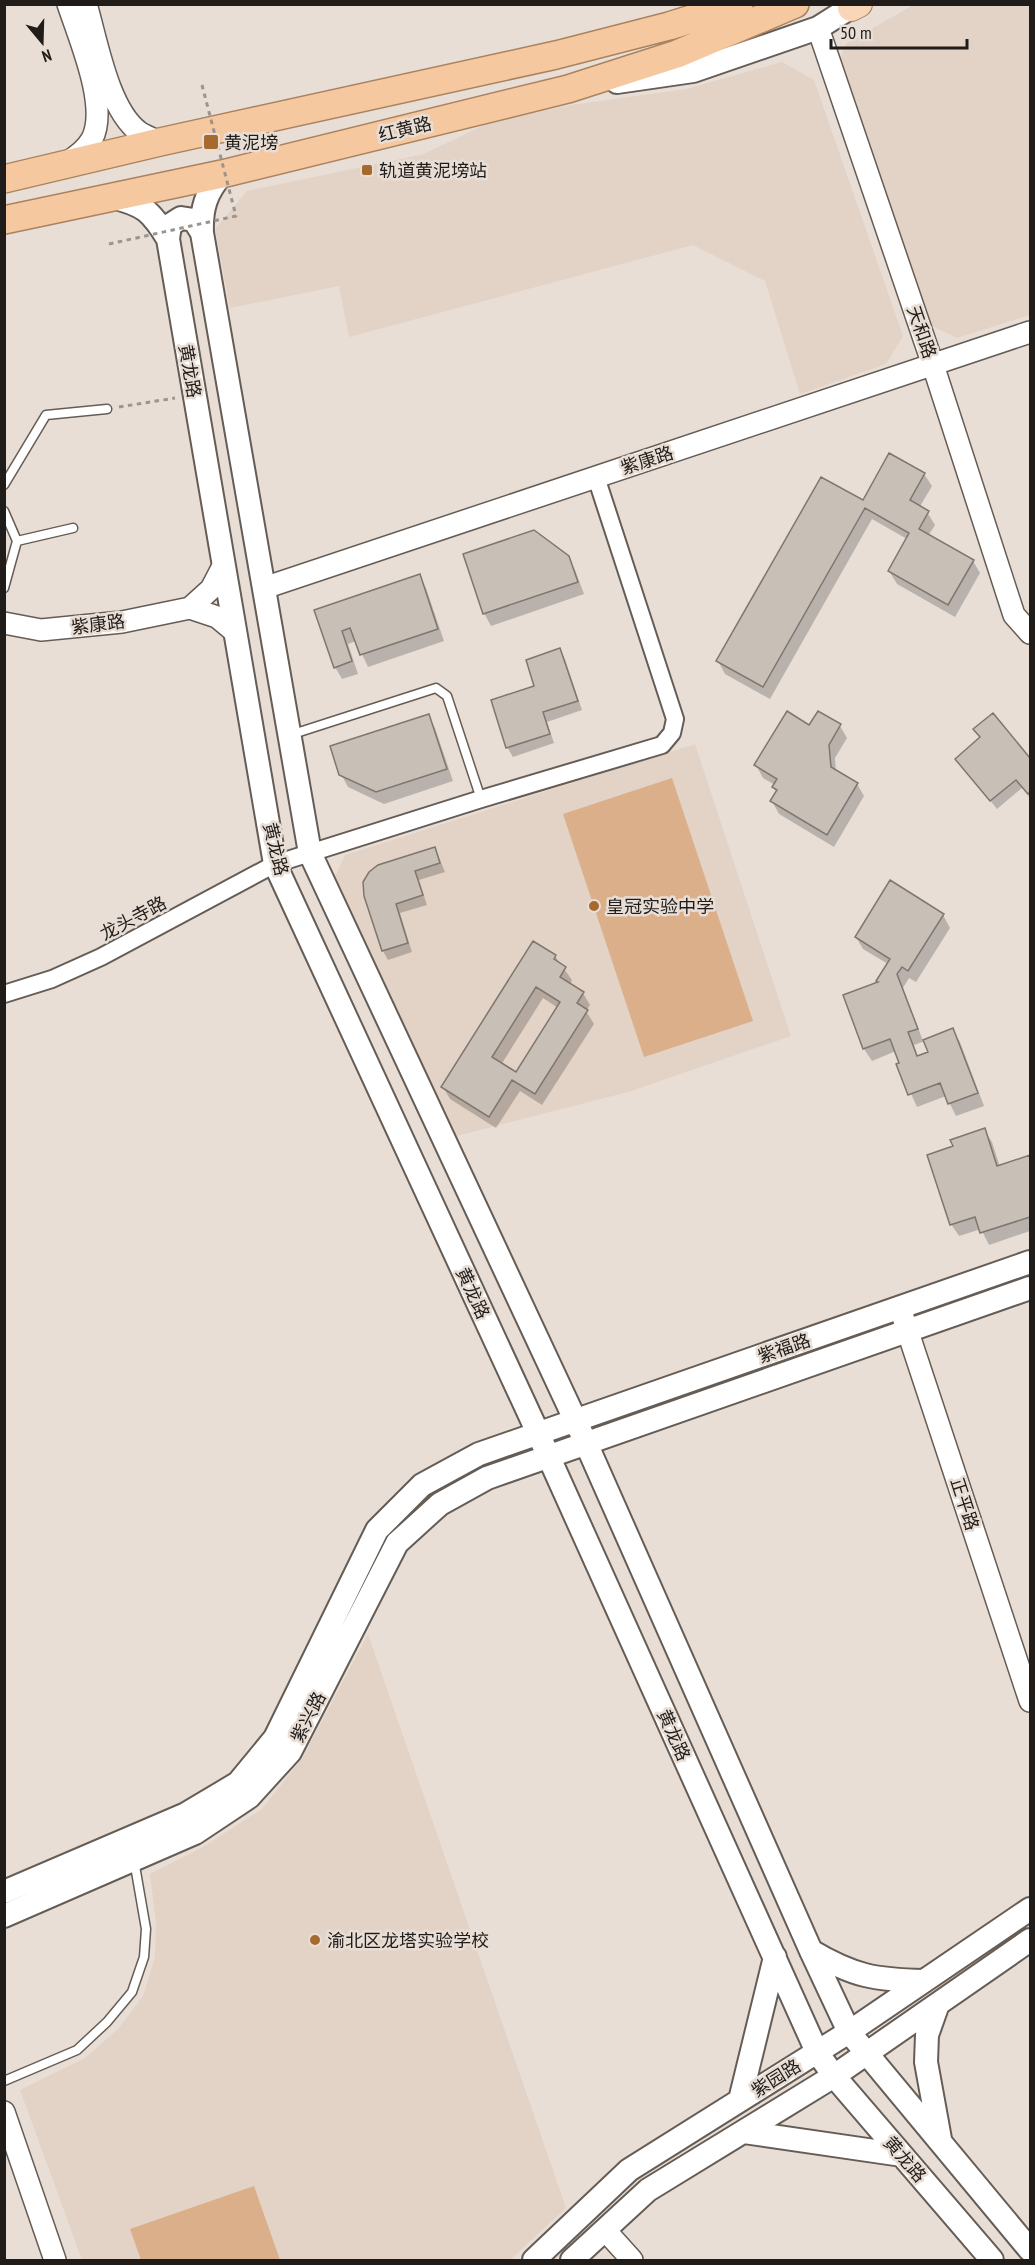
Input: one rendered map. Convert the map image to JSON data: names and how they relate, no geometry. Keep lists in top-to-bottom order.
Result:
{
  "streets": {
    "highway": ["红黄路"],
    "main road": [
      "黄龙路",
      "紫福路",
      "紫兴路",
      "紫园路"
    ],
    "street": [
      "天和路",
      "紫康路",
      "龙头寺路",
      "正平路"
    ]
  },
  "crossings": [
    ["红黄路", "黄龙路"],
    ["天和路", "紫康路"],
    ["黄龙路", "紫康路"],
    ["黄龙路", "龙头寺路"],
    ["黄龙路", "紫福路"],
    ["黄龙路", "紫兴路"],
    ["黄龙路", "紫园路"],
    ["紫康路", "龙头寺路"],
    ["紫福路", "正平路"],
    ["紫福路", "紫兴路"]
  ],
  "places": {
    "transit": ["黄泥塝", "轨道黄泥塝站"],
    "other": ["皇冠实验中学", "渝北区龙塔实验学校"]
  },
  "scale_bar": "50 m",
  "north": "bottom"
}
